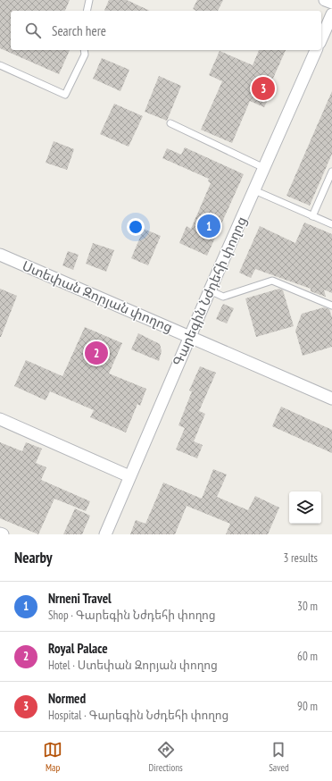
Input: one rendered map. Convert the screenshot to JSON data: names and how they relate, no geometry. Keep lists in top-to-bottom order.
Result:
{
  "streets": {
    "street": ["Գարեգին Նժդեհի փողոց", "Ստեփան Զորյան փողոց"]
  },
  "crossings": [
    ["Գարեգին Նժդեհի փողոց", "Ստեփան Զորյան փողոց"]
  ],
  "page": {
    "search": "Search here",
    "pins": ["3", "1", "2"],
    "heading": ["Nearby", "3 results"],
    "list": [
      {
        "mark": "1",
        "name": "Nrneni Travel",
        "note": "Shop · Գարեգին Նժդեհի փողոց",
        "value": "30 m"
      },
      {
        "mark": "2",
        "name": "Royal Palace",
        "note": "Hotel · Ստեփան Զորյան փողոց",
        "value": "60 m"
      },
      {
        "mark": "3",
        "name": "Normed",
        "note": "Hospital · Գարեգին Նժդեհի փողոց",
        "value": "90 m"
      }
    ],
    "nav": ["Map", "Directions", "Saved"]
  }
}
